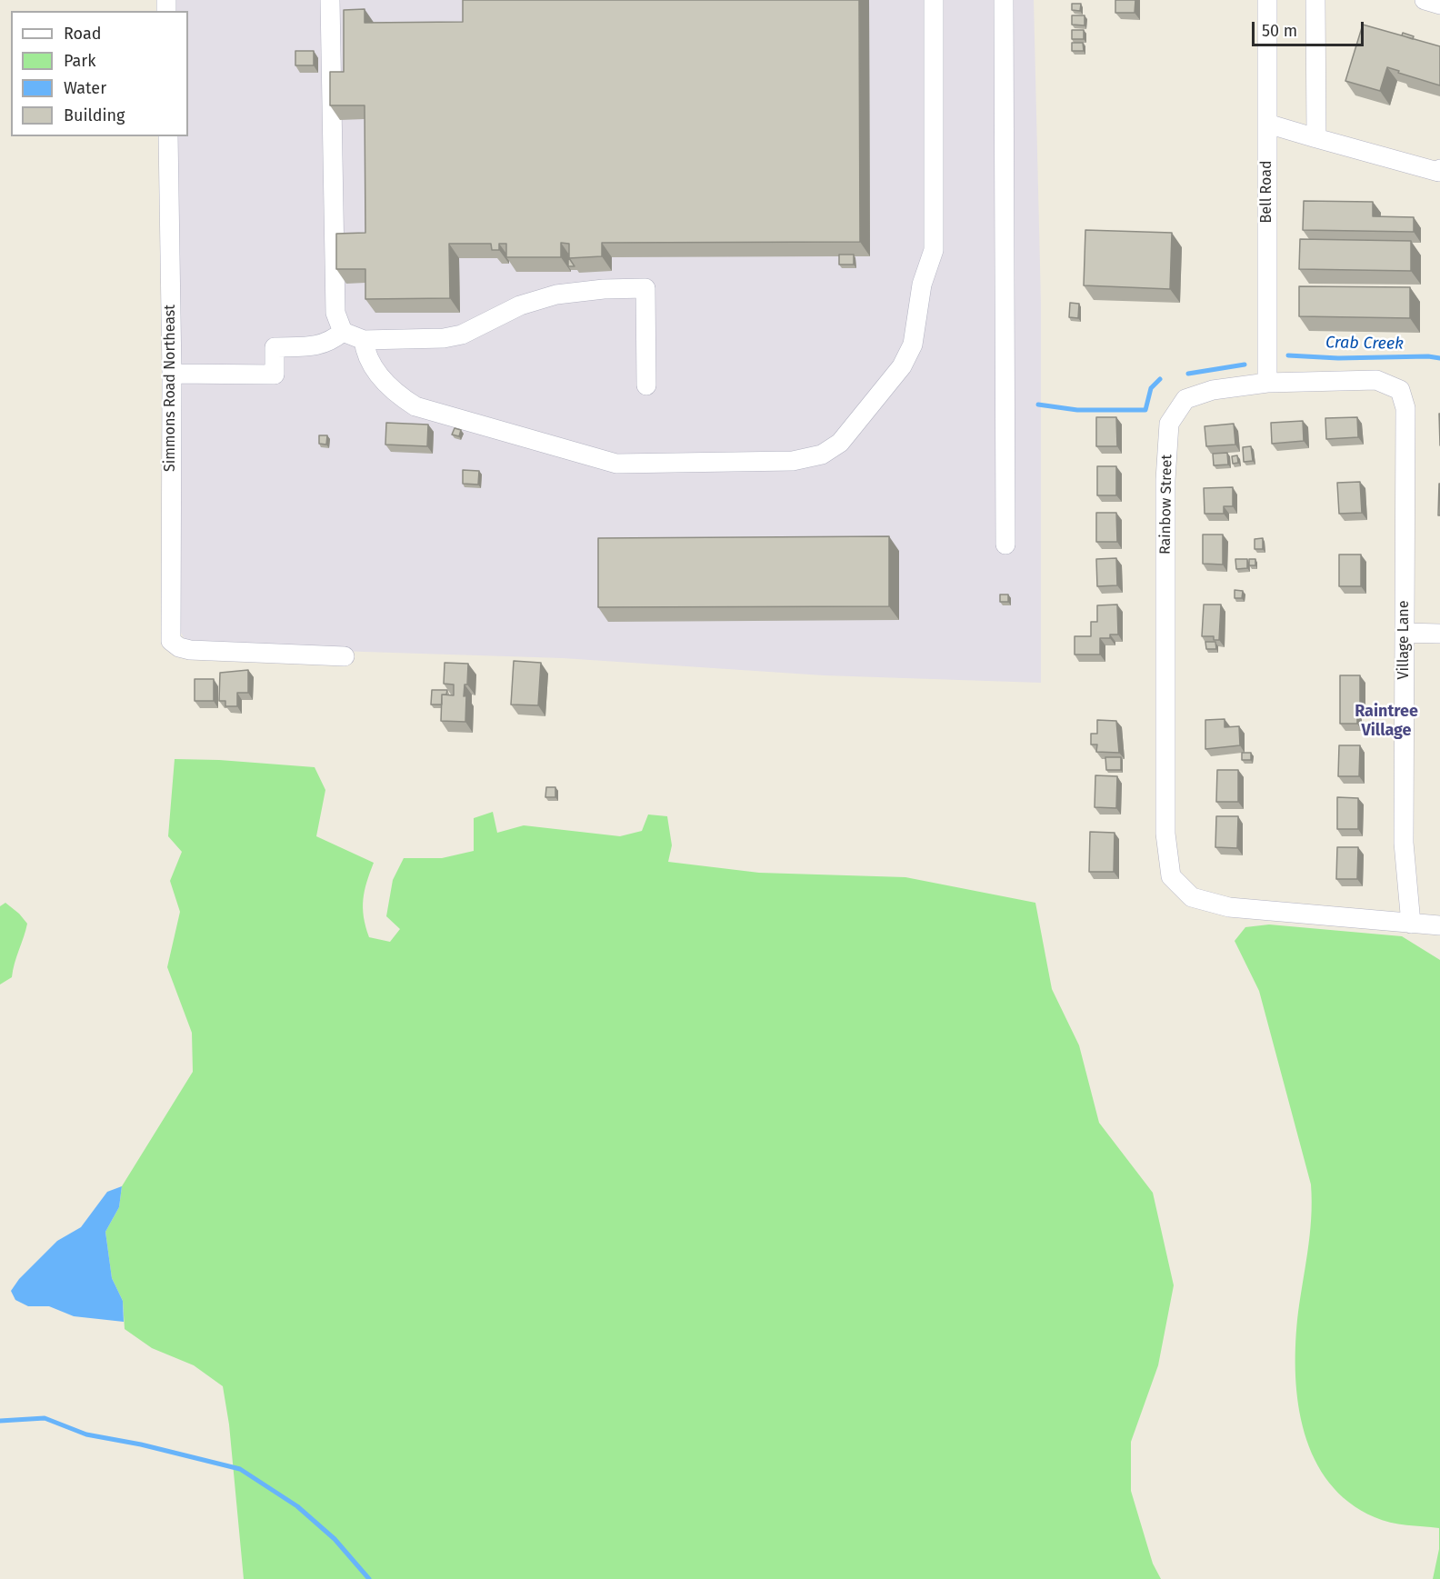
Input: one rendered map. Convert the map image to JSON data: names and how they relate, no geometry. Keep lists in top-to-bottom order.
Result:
{
  "streets": {
    "street": [
      "Bell Road",
      "Simmons Road Northeast",
      "Rainbow Street",
      "Village Lane"
    ]
  },
  "crossings": [
    ["Bell Road", "Rainbow Street"],
    ["Rainbow Street", "Village Lane"]
  ],
  "districts": ["Raintree Village"],
  "water": ["Crab Creek"],
  "legend": [
    "Road",
    "Park",
    "Water",
    "Building"
  ],
  "scale_bar": "50 m"
}
